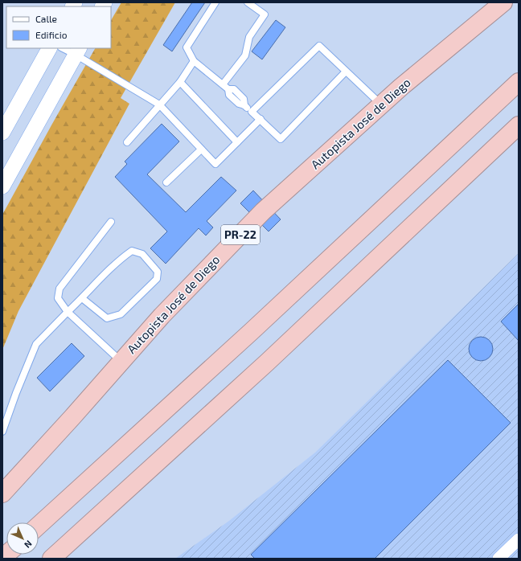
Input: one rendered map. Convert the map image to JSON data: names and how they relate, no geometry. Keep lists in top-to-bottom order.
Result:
{
  "streets": {
    "highway": ["Autopista José de Diego", "PR-22"]
  },
  "legend": ["Calle", "Edificio"],
  "north": "bottom right"
}
